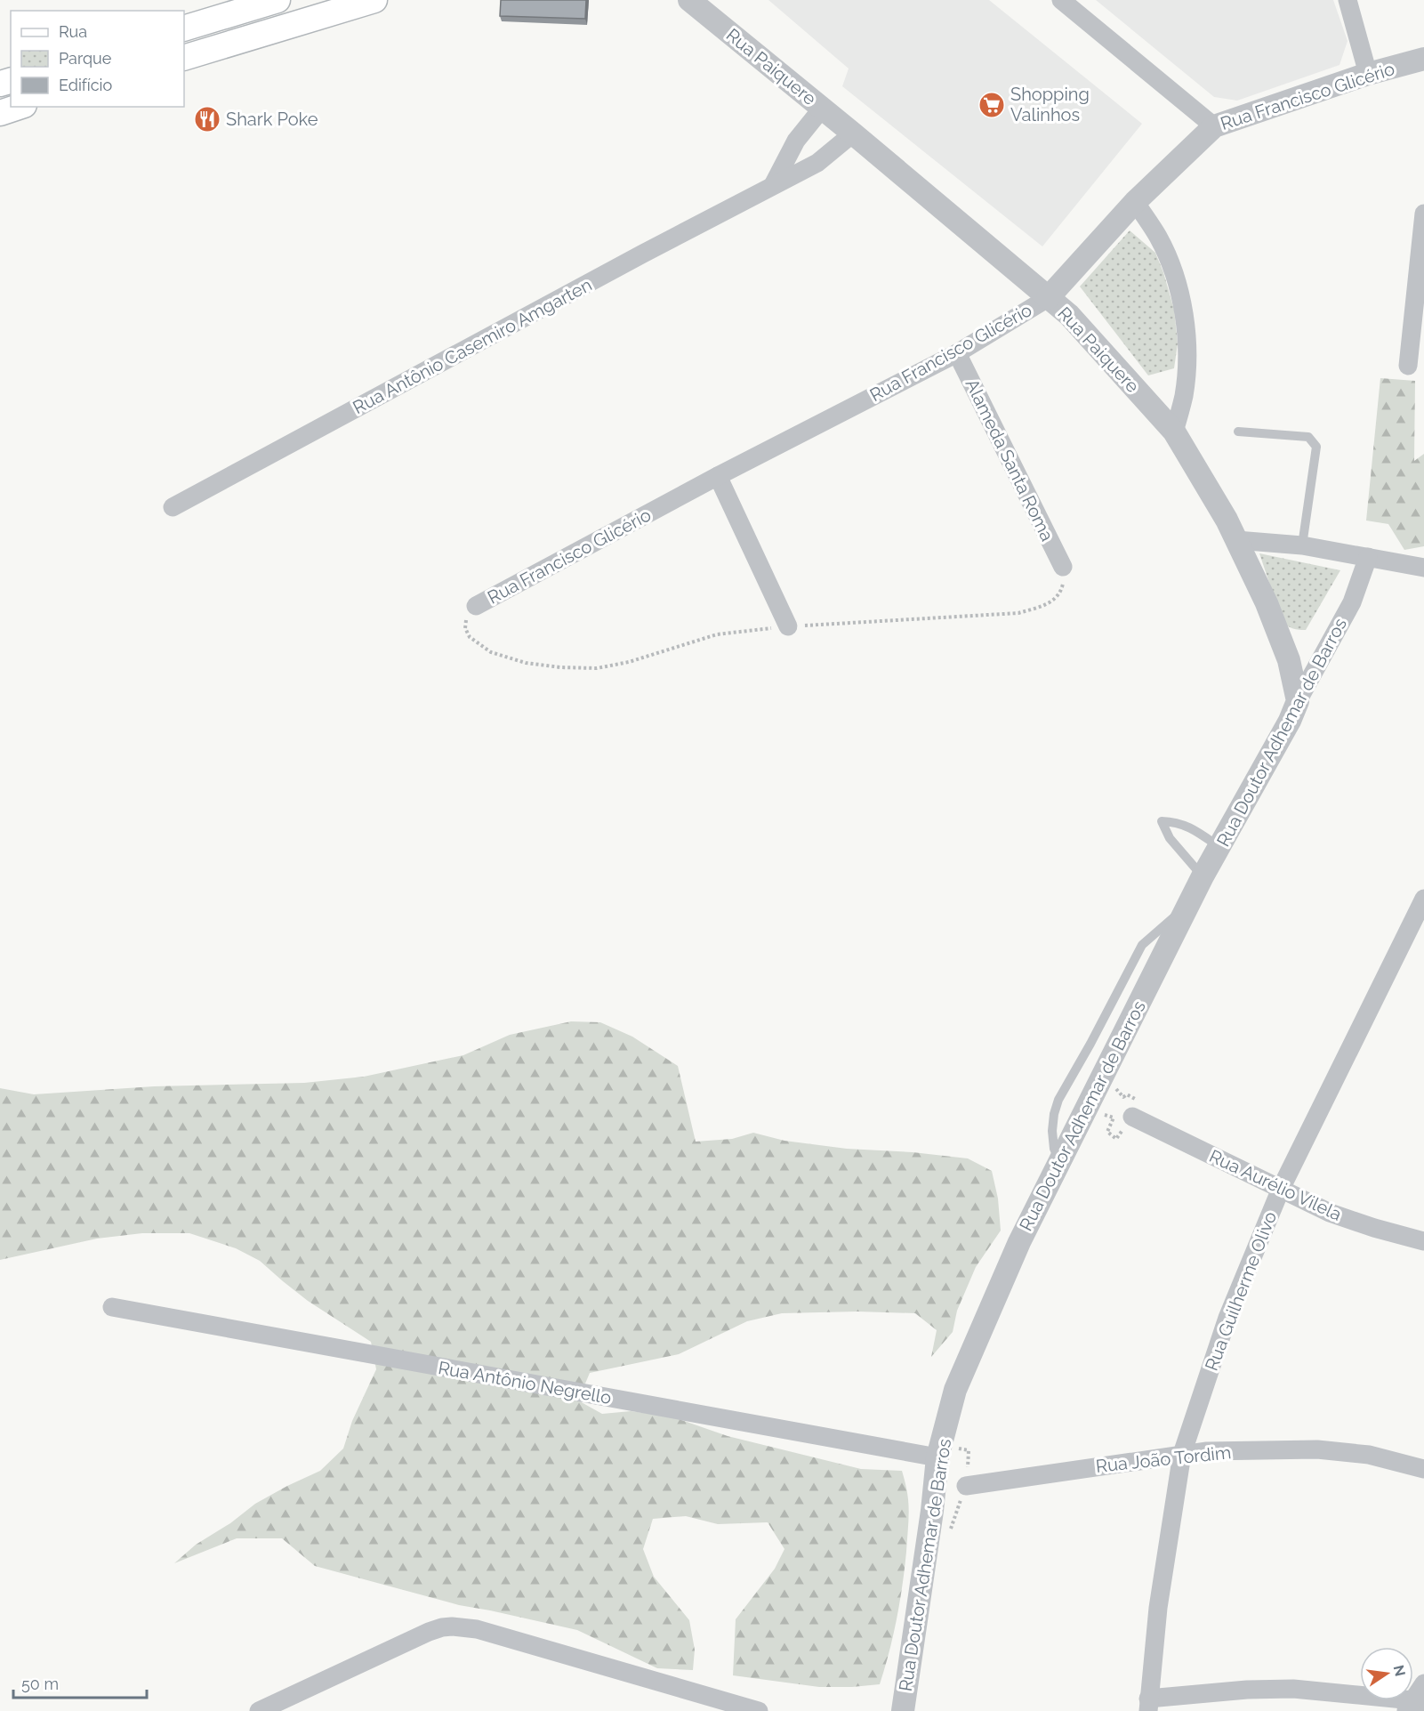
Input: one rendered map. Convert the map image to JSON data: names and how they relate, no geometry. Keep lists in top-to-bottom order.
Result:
{
  "streets": {
    "street": [
      "Rua Paiquere",
      "Rua Francisco Glicério",
      "Rua Antônio Casemiro Amgarten",
      "Alameda Santa Roma",
      "Rua Doutor Adhemar de Barros",
      "Rua Aurélio Vilela",
      "Rua Guilherme Olivo",
      "Rua Antônio Negrello",
      "Rua João Tordim"
    ]
  },
  "crossings": [
    ["Rua Paiquere", "Rua Francisco Glicério"],
    ["Rua Paiquere", "Rua Antônio Casemiro Amgarten"],
    ["Rua Paiquere", "Rua Doutor Adhemar de Barros"],
    ["Rua Francisco Glicério", "Alameda Santa Roma"],
    ["Rua Doutor Adhemar de Barros", "Rua Antônio Negrello"],
    ["Rua Aurélio Vilela", "Rua Guilherme Olivo"],
    ["Rua Guilherme Olivo", "Rua João Tordim"]
  ],
  "places": {
    "supermarket": ["Shopping Valinhos"],
    "restaurant": ["Shark Poke"]
  },
  "legend": ["Rua", "Parque", "Edifício"],
  "scale_bar": "50 m",
  "north": "right"
}
